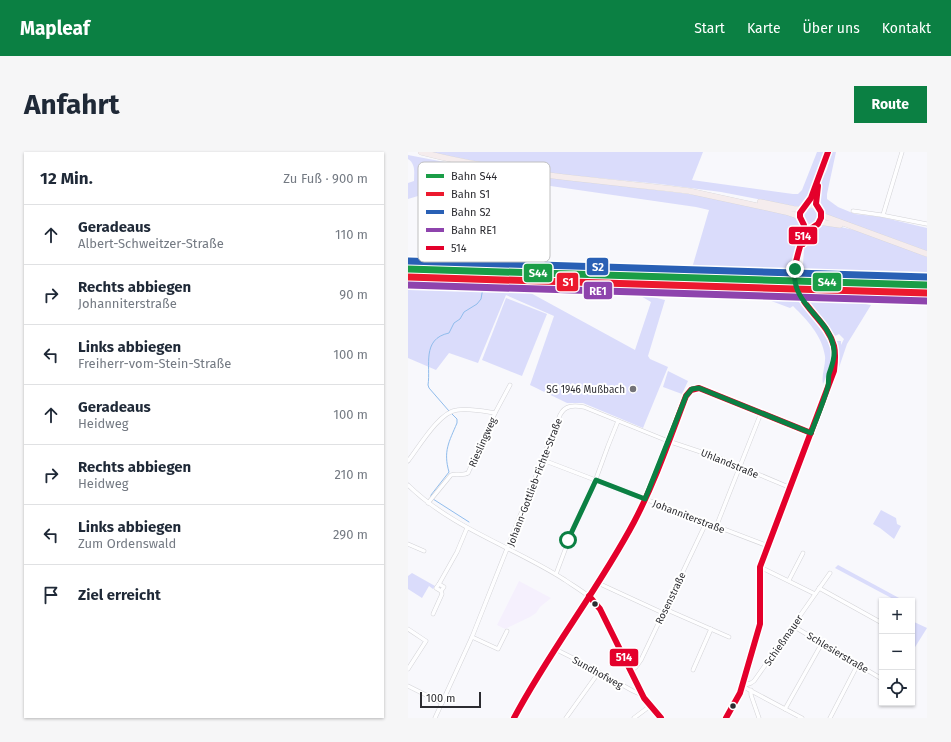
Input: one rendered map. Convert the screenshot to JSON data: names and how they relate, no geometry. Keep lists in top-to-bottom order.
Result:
{
  "streets": {
    "street": [
      "Rieslingweg",
      "Uhlandstraße",
      "Johann-Gottlieb-Fichte-Straße",
      "Johanniterstraße",
      "Rosenstraße",
      "Schießmauer",
      "Schlesierstraße",
      "Sundhofweg"
    ]
  },
  "crossings": [
    ["Uhlandstraße", "Johann-Gottlieb-Fichte-Straße"],
    ["Johann-Gottlieb-Fichte-Straße", "Johanniterstraße"],
    ["Johanniterstraße", "Rosenstraße"],
    ["Schießmauer", "Schlesierstraße"]
  ],
  "places": ["SG 1946 Mußbach"],
  "lines": [
    "transit line 514",
    "rail line S2",
    "rail line S44",
    "rail line S1",
    "rail line RE1"
  ],
  "legend": [
    "Bahn S44",
    "Bahn S1",
    "Bahn S2",
    "Bahn RE1",
    "514"
  ],
  "scale_bar": "100 m",
  "page": {
    "header": "Mapleaf",
    "nav": [
      "Start",
      "Karte",
      "Über uns",
      "Kontakt"
    ],
    "buttons": "Route",
    "title": "Anfahrt",
    "heading": ["12 Min.", "Zu Fuß · 900 m"],
    "list": [
      ["Geradeaus", "Albert-Schweitzer-Straße", "110 m"],
      ["Rechts abbiegen", "Johanniterstraße", "90 m"],
      ["Links abbiegen", "Freiherr-vom-Stein-Straße", "100 m"],
      ["Geradeaus", "Heidweg", "100 m"],
      ["Rechts abbiegen", "Heidweg", "210 m"],
      ["Links abbiegen", "Zum Ordenswald", "290 m"],
      "Ziel erreicht"
    ],
    "map_buttons": ["+", "−"],
    "scale": "100 m"
  }
}
